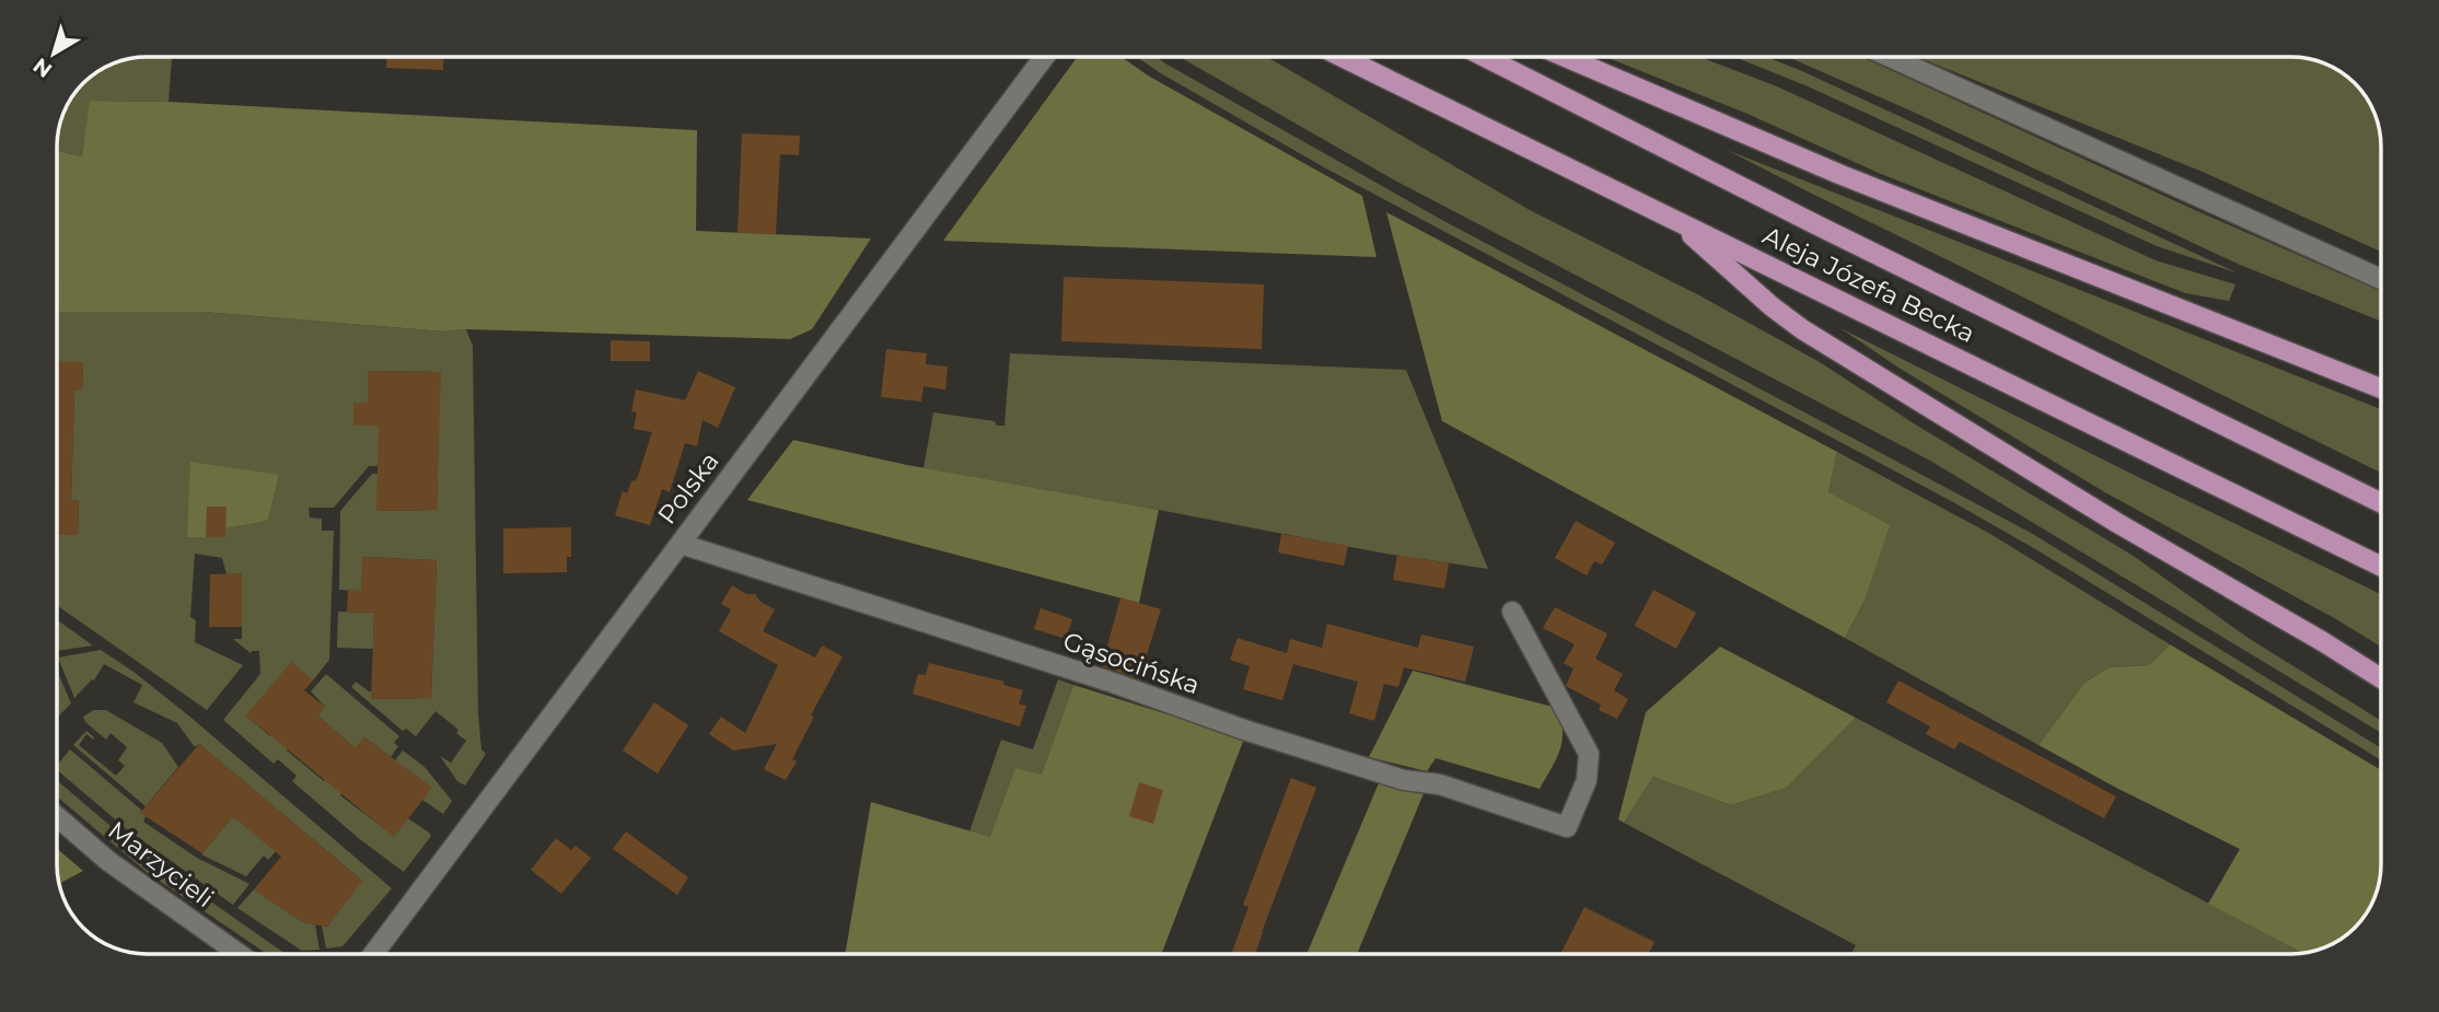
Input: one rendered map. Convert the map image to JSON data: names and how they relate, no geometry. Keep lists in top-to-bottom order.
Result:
{
  "streets": {
    "main road": ["Aleja Józefa Becka"],
    "street": ["Polska", "Gąsocińska", "Marzycieli"]
  },
  "crossings": [
    ["Polska", "Gąsocińska"]
  ],
  "north": "bottom left"
}
